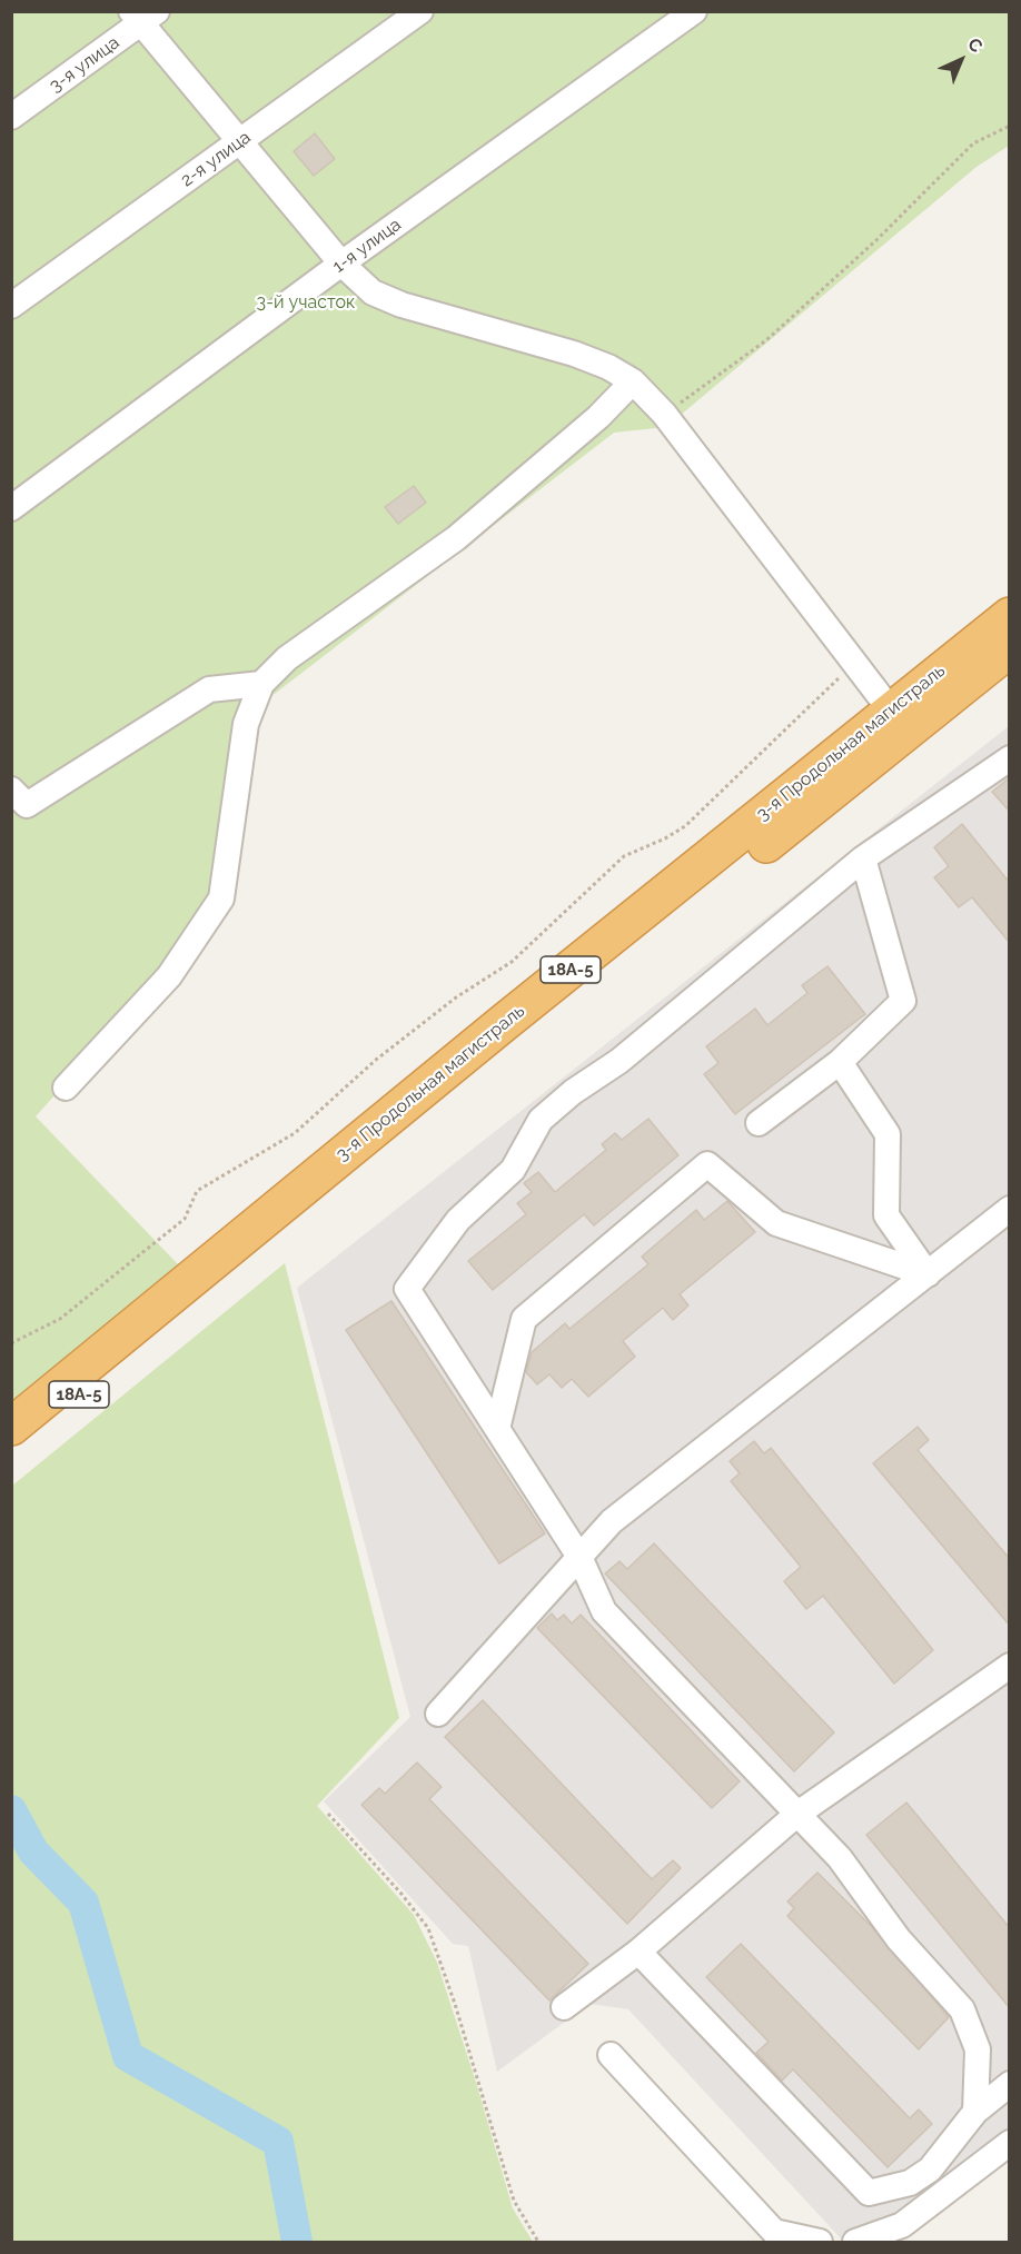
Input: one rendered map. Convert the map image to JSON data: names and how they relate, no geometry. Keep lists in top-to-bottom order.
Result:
{
  "streets": {
    "highway": ["3-я Продольная магистраль", "18А-5"],
    "street": ["3-я улица", "2-я улица", "1-я улица"]
  },
  "crossings": [
    ["3-я Продольная магистраль", "18А-5"]
  ],
  "parks": ["3-й участок"],
  "north": "top right"
}
